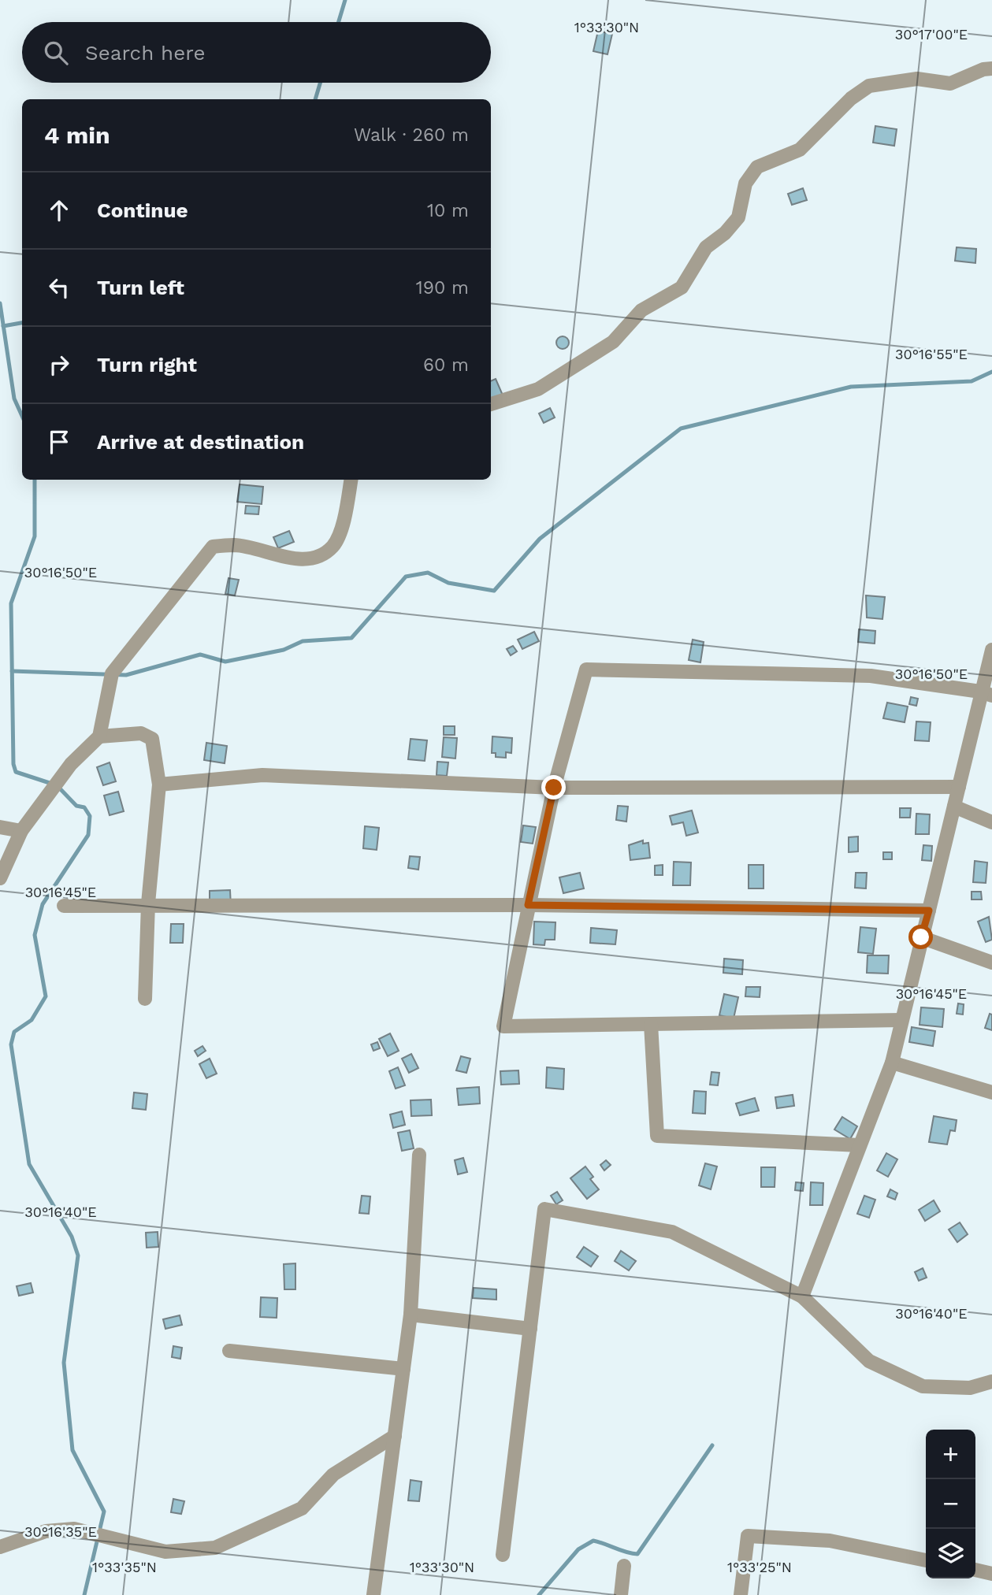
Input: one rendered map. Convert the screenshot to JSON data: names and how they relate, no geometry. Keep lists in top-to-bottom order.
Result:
{
  "page": {
    "search": "Search here",
    "heading": ["4 min", "Walk · 260 m"],
    "list": [
      ["Continue", "10 m"],
      ["Turn left", "190 m"],
      ["Turn right", "60 m"],
      "Arrive at destination"
    ],
    "map_buttons": ["+", "−"]
  },
  "coordinates": [
    "1°33'30\"N",
    "30°17'00\"E",
    "30°16'55\"E",
    "30°16'50\"E",
    "30°16'45\"E",
    "30°16'40\"E",
    "30°16'35\"E",
    "1°33'35\"N",
    "1°33'25\"N"
  ]
}
